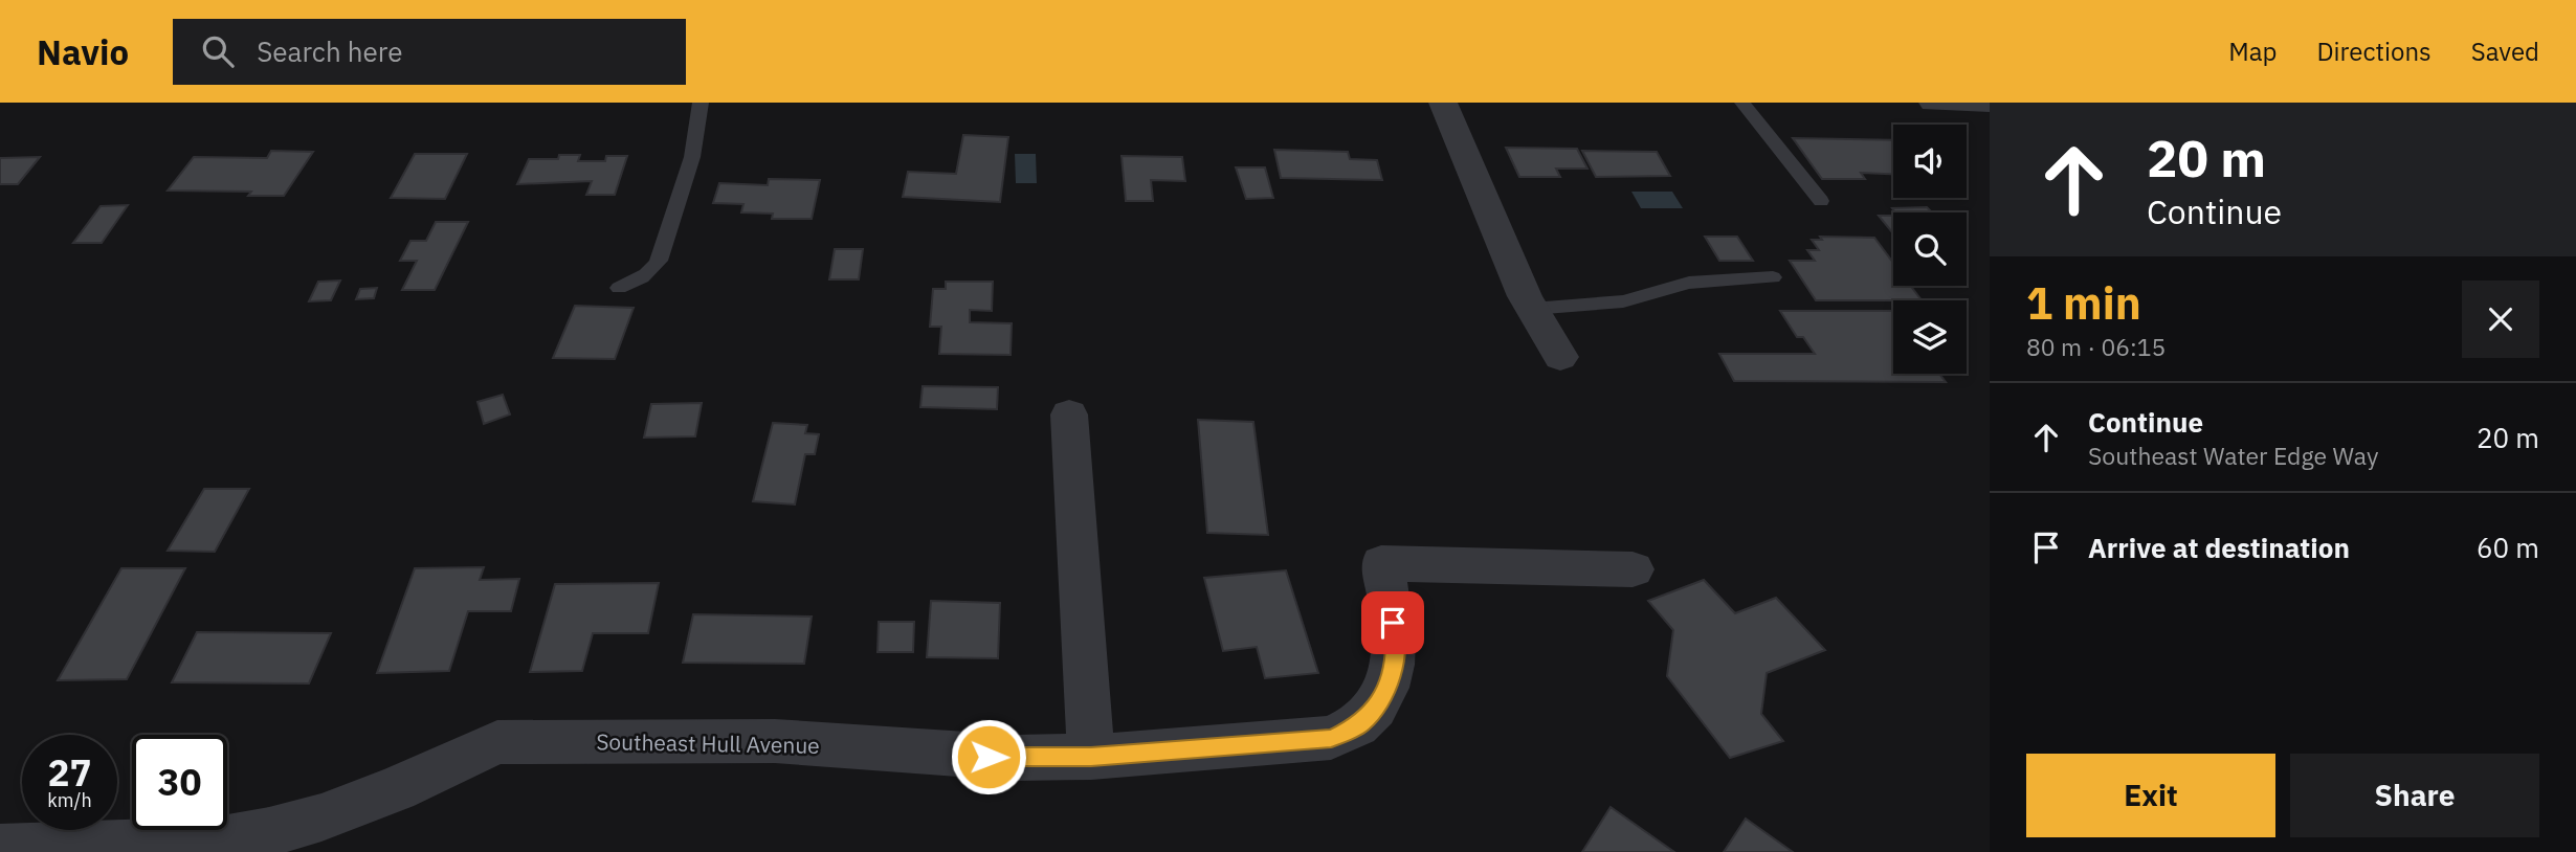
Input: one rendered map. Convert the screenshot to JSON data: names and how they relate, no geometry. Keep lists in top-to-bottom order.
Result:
{
  "streets": {
    "street": ["Southeast Hull Avenue"]
  },
  "page": {
    "header": "Navio",
    "search": "Search here",
    "nav": ["Map", "Directions", "Saved"],
    "turn": ["20 m", "Continue"],
    "heading": ["1 min", "80 m · 06:15"],
    "list": [
      {
        "name": "Continue",
        "note": "Southeast Water Edge Way",
        "value": "20 m"
      },
      {
        "name": "Arrive at destination",
        "value": "60 m"
      }
    ],
    "speed": "27 km/h",
    "limit": "30",
    "buttons": ["Exit", "Share"]
  }
}
